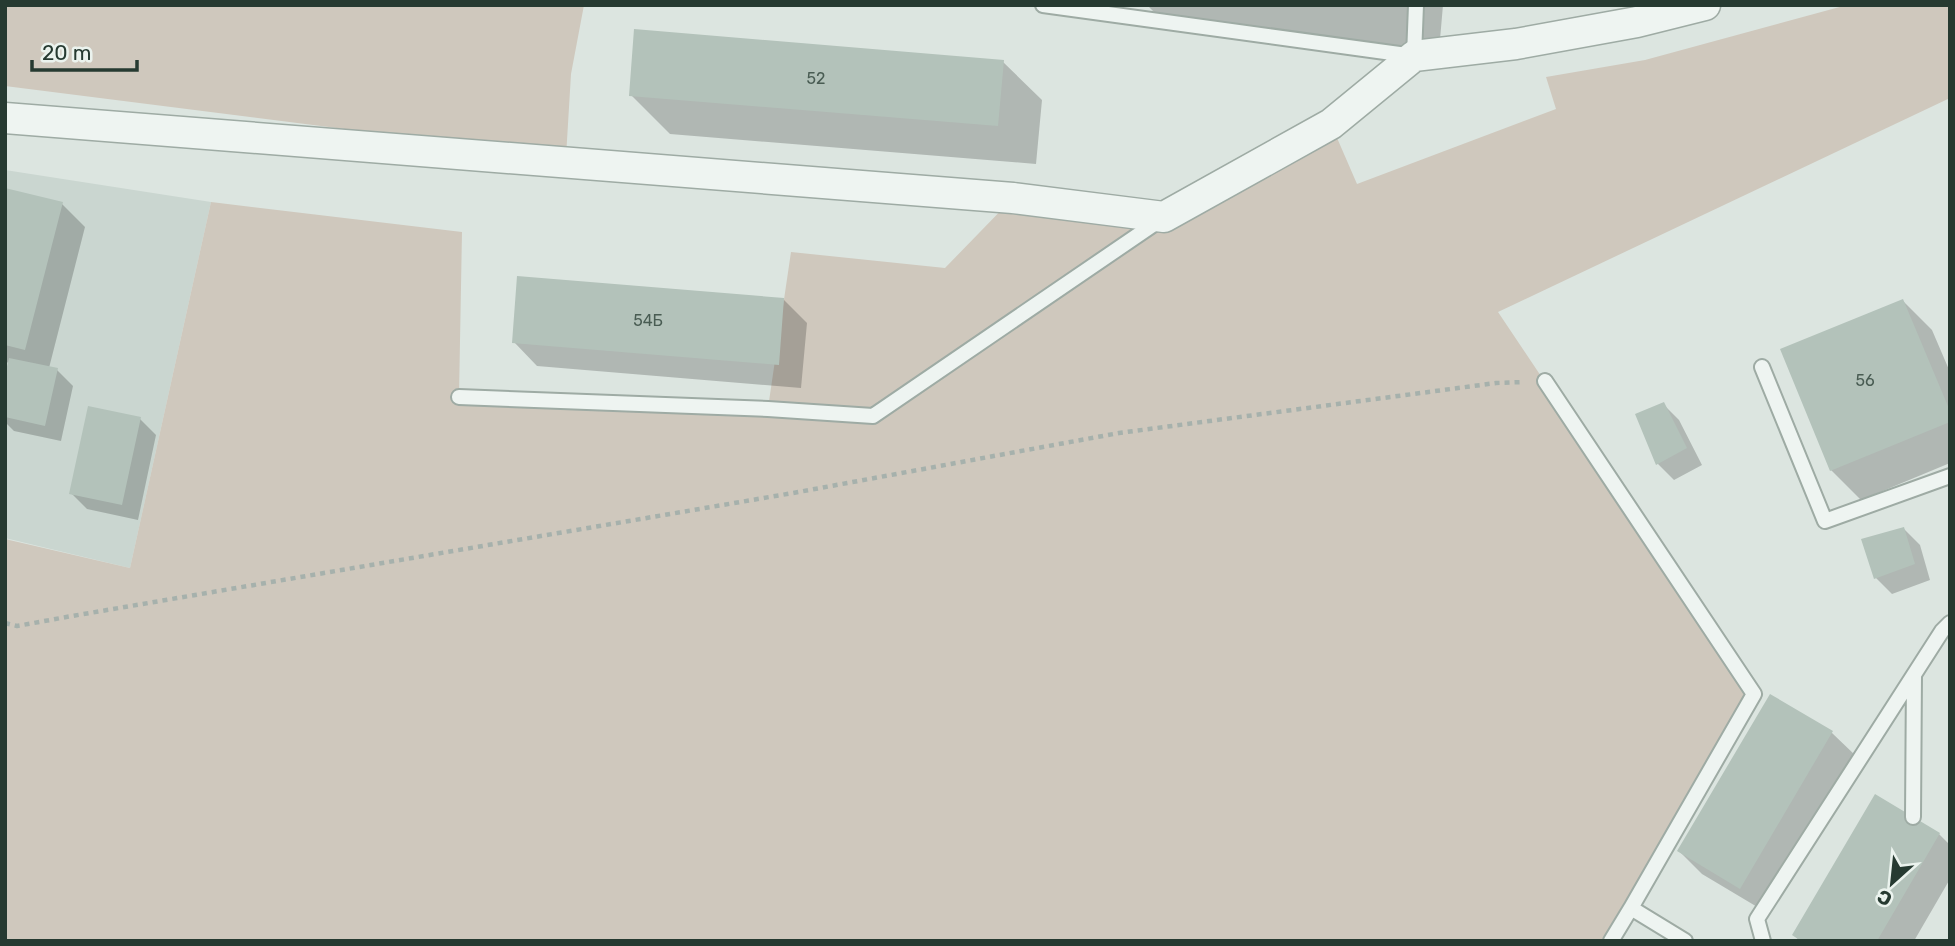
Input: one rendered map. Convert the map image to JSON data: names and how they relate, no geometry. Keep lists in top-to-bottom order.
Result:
{
  "house_numbers": ["52", "54Б", "56"],
  "scale_bar": "20 m",
  "north": "bottom left"
}
